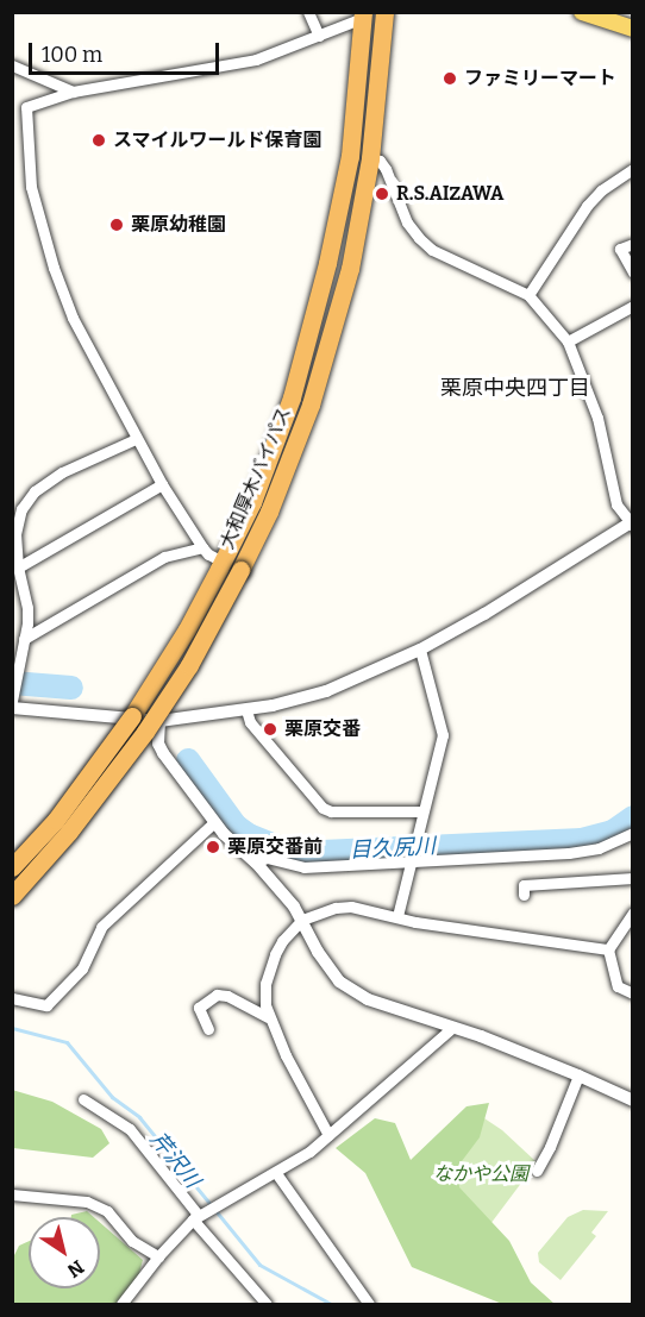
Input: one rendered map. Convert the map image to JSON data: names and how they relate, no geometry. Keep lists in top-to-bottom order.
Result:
{
  "streets": {
    "highway": ["大和厚木バイパス"]
  },
  "districts": ["栗原中央四丁目"],
  "water": ["目久尻川", "芹沢川"],
  "parks": ["なかや公園"],
  "places": [
    "ファミリーマート",
    "スマイルワールド保育園",
    "R.S.AIZAWA",
    "栗原幼稚園",
    "栗原交番",
    "栗原交番前"
  ],
  "scale_bar": "100 m",
  "north": "bottom right"
}
